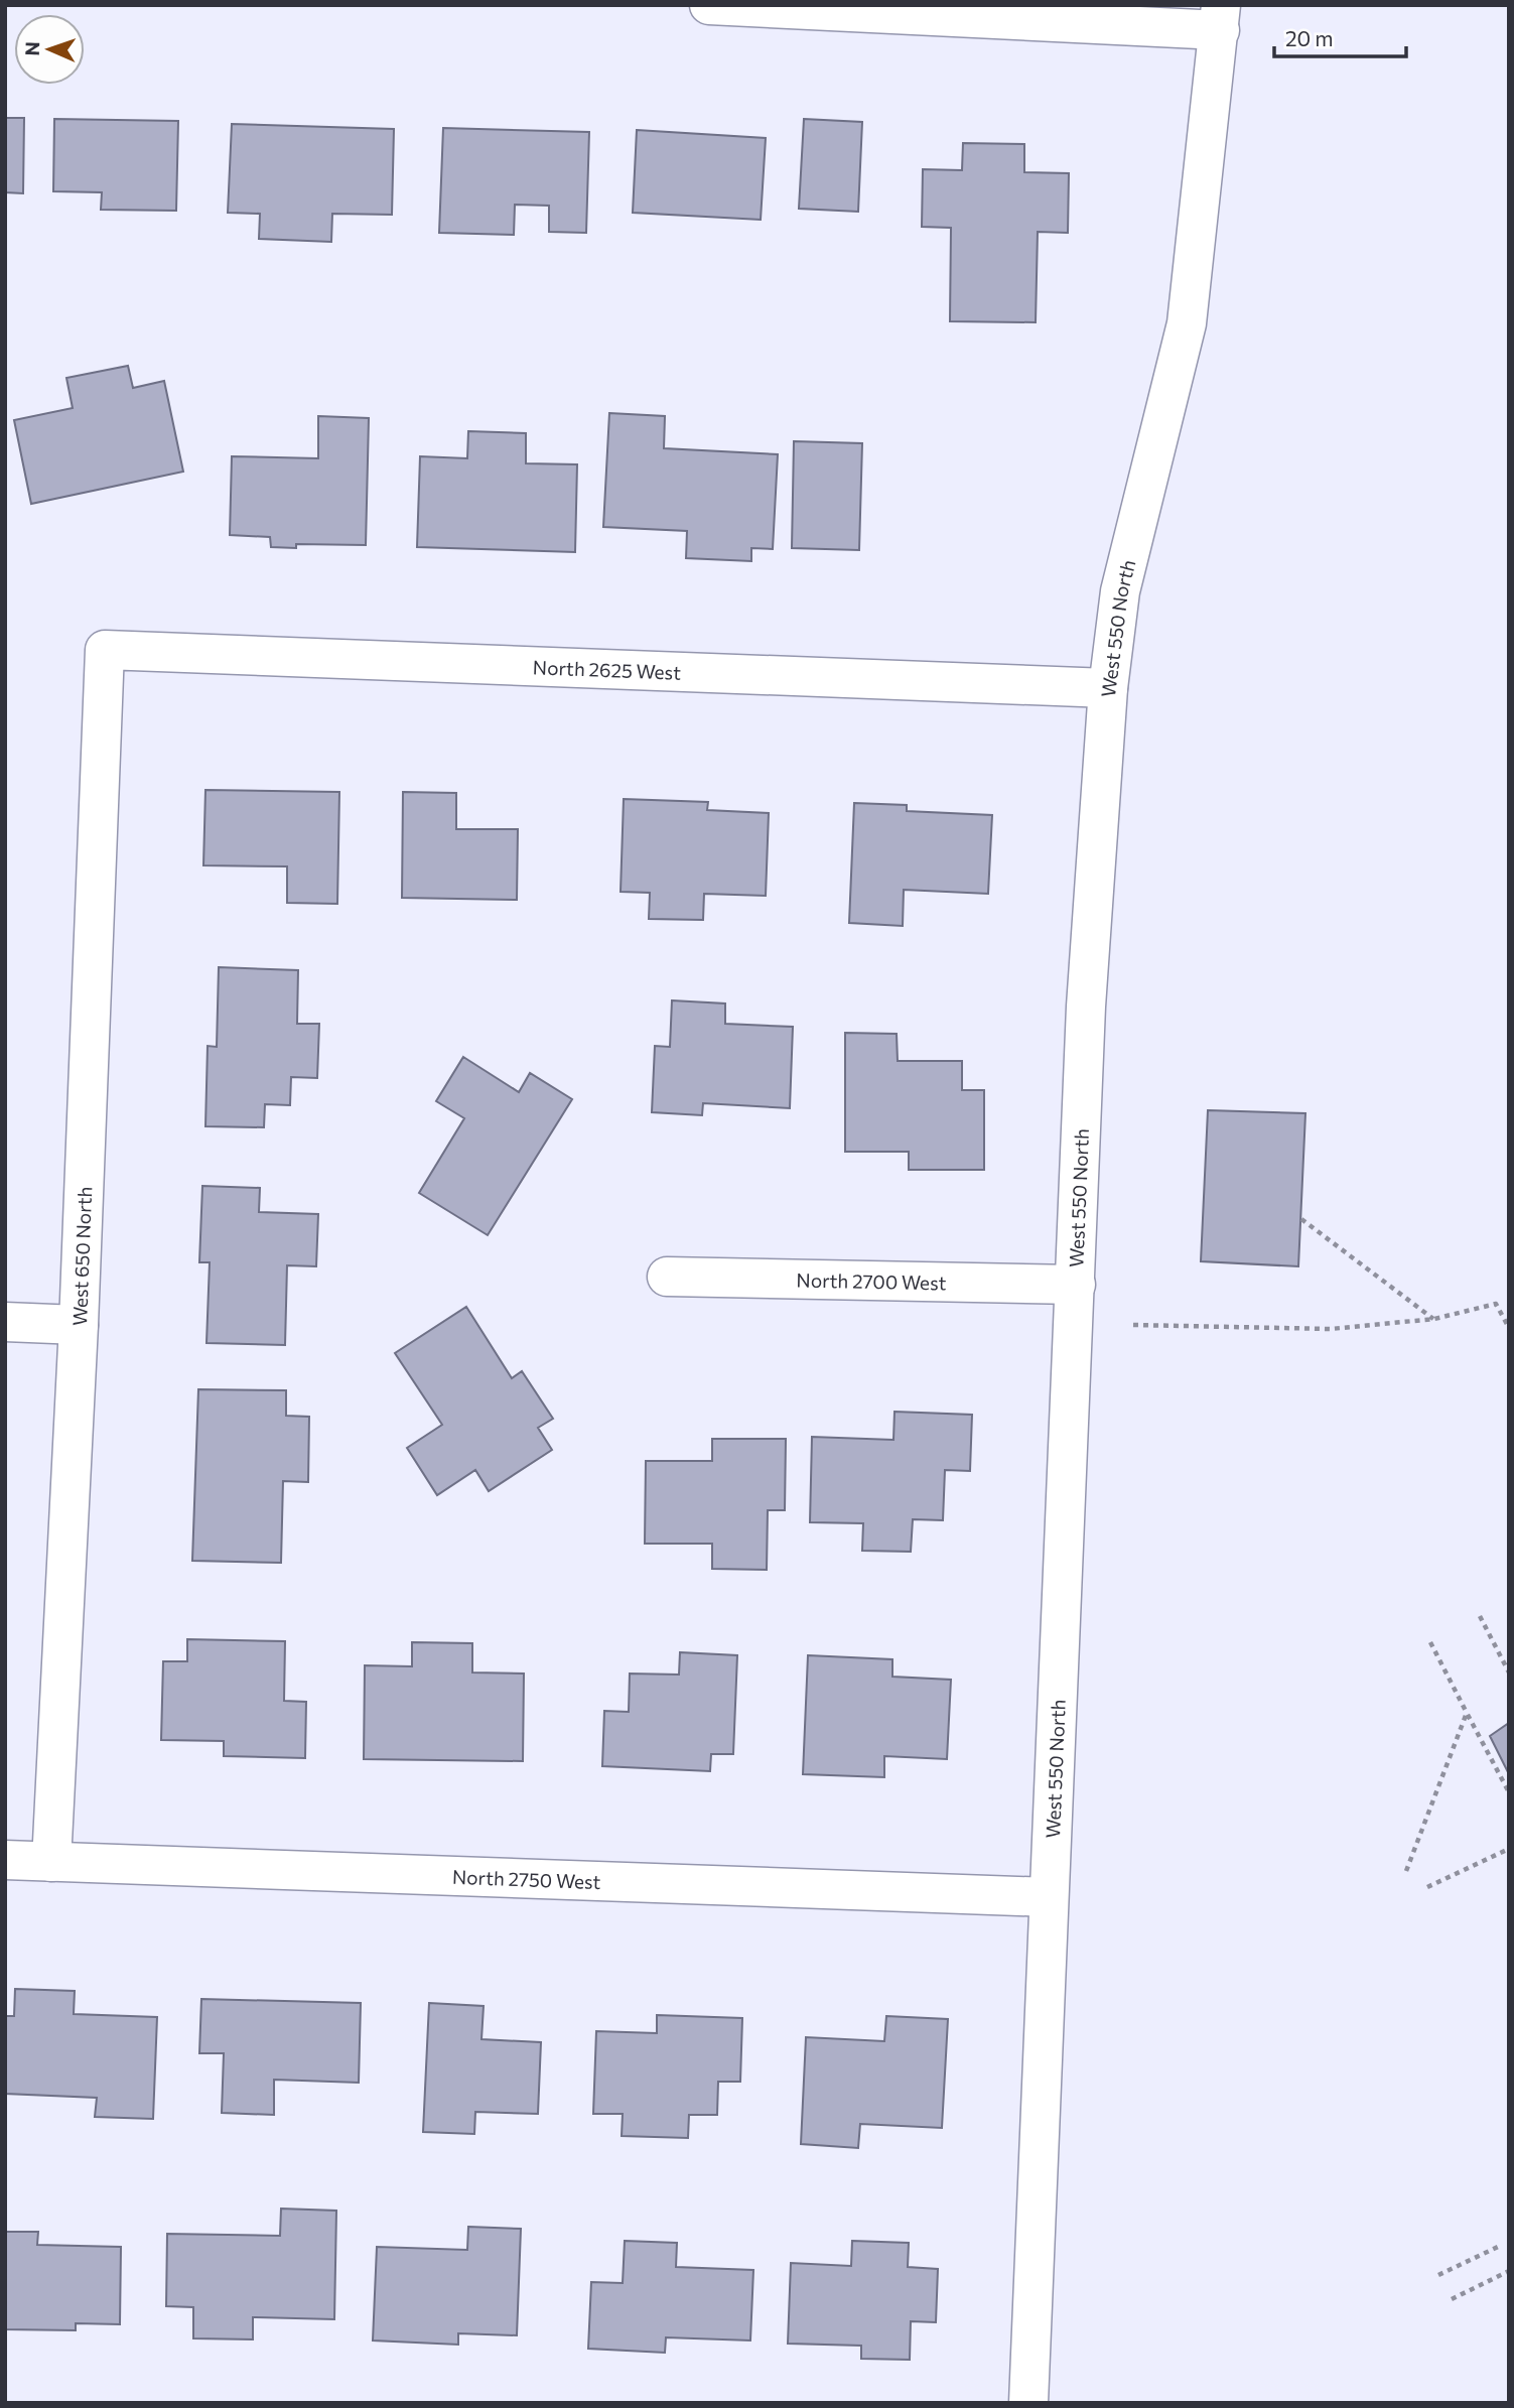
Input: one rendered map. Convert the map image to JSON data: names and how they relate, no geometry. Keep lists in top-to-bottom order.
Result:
{
  "streets": {
    "street": [
      "West 550 North",
      "North 2625 West",
      "West 650 North",
      "North 2700 West",
      "North 2750 West"
    ]
  },
  "crossings": [
    ["West 550 North", "North 2625 West"],
    ["West 550 North", "North 2700 West"],
    ["West 550 North", "North 2750 West"],
    ["North 2625 West", "West 650 North"],
    ["West 650 North", "North 2750 West"]
  ],
  "scale_bar": "20 m",
  "north": "left"
}
